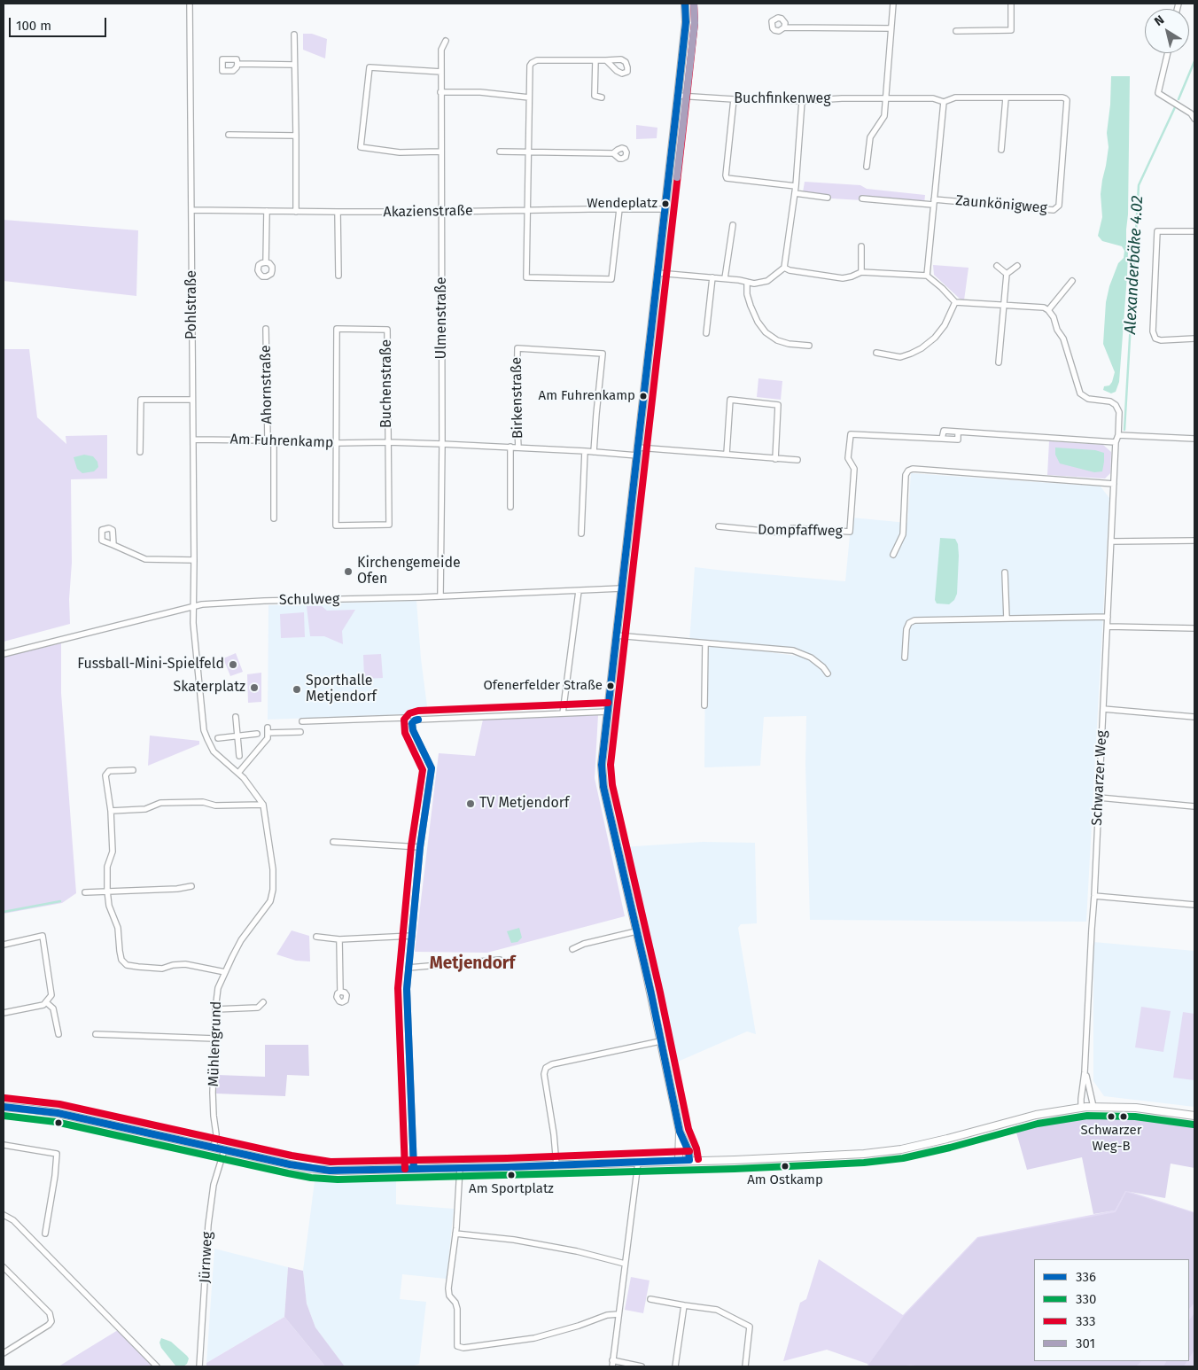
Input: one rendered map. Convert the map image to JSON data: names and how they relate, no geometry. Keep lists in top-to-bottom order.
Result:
{
  "streets": {
    "street": [
      "Buchfinkenweg",
      "Zaunkönigweg",
      "Akazienstraße",
      "Pohlstraße",
      "Ulmenstraße",
      "Buchenstraße",
      "Ahornstraße",
      "Birkenstraße",
      "Am Fuhrenkamp",
      "Dompfaffweg",
      "Schulweg",
      "Schwarzer Weg",
      "Mühlengrund",
      "Jürnweg"
    ]
  },
  "crossings": [
    ["Buchfinkenweg", "Zaunkönigweg"],
    ["Akazienstraße", "Pohlstraße"],
    ["Akazienstraße", "Ulmenstraße"],
    ["Pohlstraße", "Am Fuhrenkamp"],
    ["Pohlstraße", "Schulweg"],
    ["Pohlstraße", "Mühlengrund"],
    ["Ulmenstraße", "Am Fuhrenkamp"],
    ["Ulmenstraße", "Schulweg"],
    ["Buchenstraße", "Am Fuhrenkamp"],
    ["Ahornstraße", "Am Fuhrenkamp"],
    ["Birkenstraße", "Am Fuhrenkamp"],
    ["Dompfaffweg", "Schwarzer Weg"],
    ["Schulweg", "Mühlengrund"]
  ],
  "districts": ["Metjendorf"],
  "water": ["Alexanderbäke 4.02"],
  "places": [
    "Wendeplatz",
    "Am Fuhrenkamp",
    "Kirchengemeide Ofen",
    "Fussball-Mini-Spielfeld",
    "Ofenerfelder Straße",
    "Skaterplatz",
    "Sporthalle Metjendorf",
    "TV Metjendorf",
    "Schwarzer Weg-B",
    "Am Ostkamp",
    "Am Sportplatz"
  ],
  "lines": [
    "transit line 336",
    "transit line 333",
    "transit line 301",
    "transit line 330"
  ],
  "legend": [
    "336",
    "330",
    "333",
    "301"
  ],
  "scale_bar": "100 m",
  "north": "top left"
}
